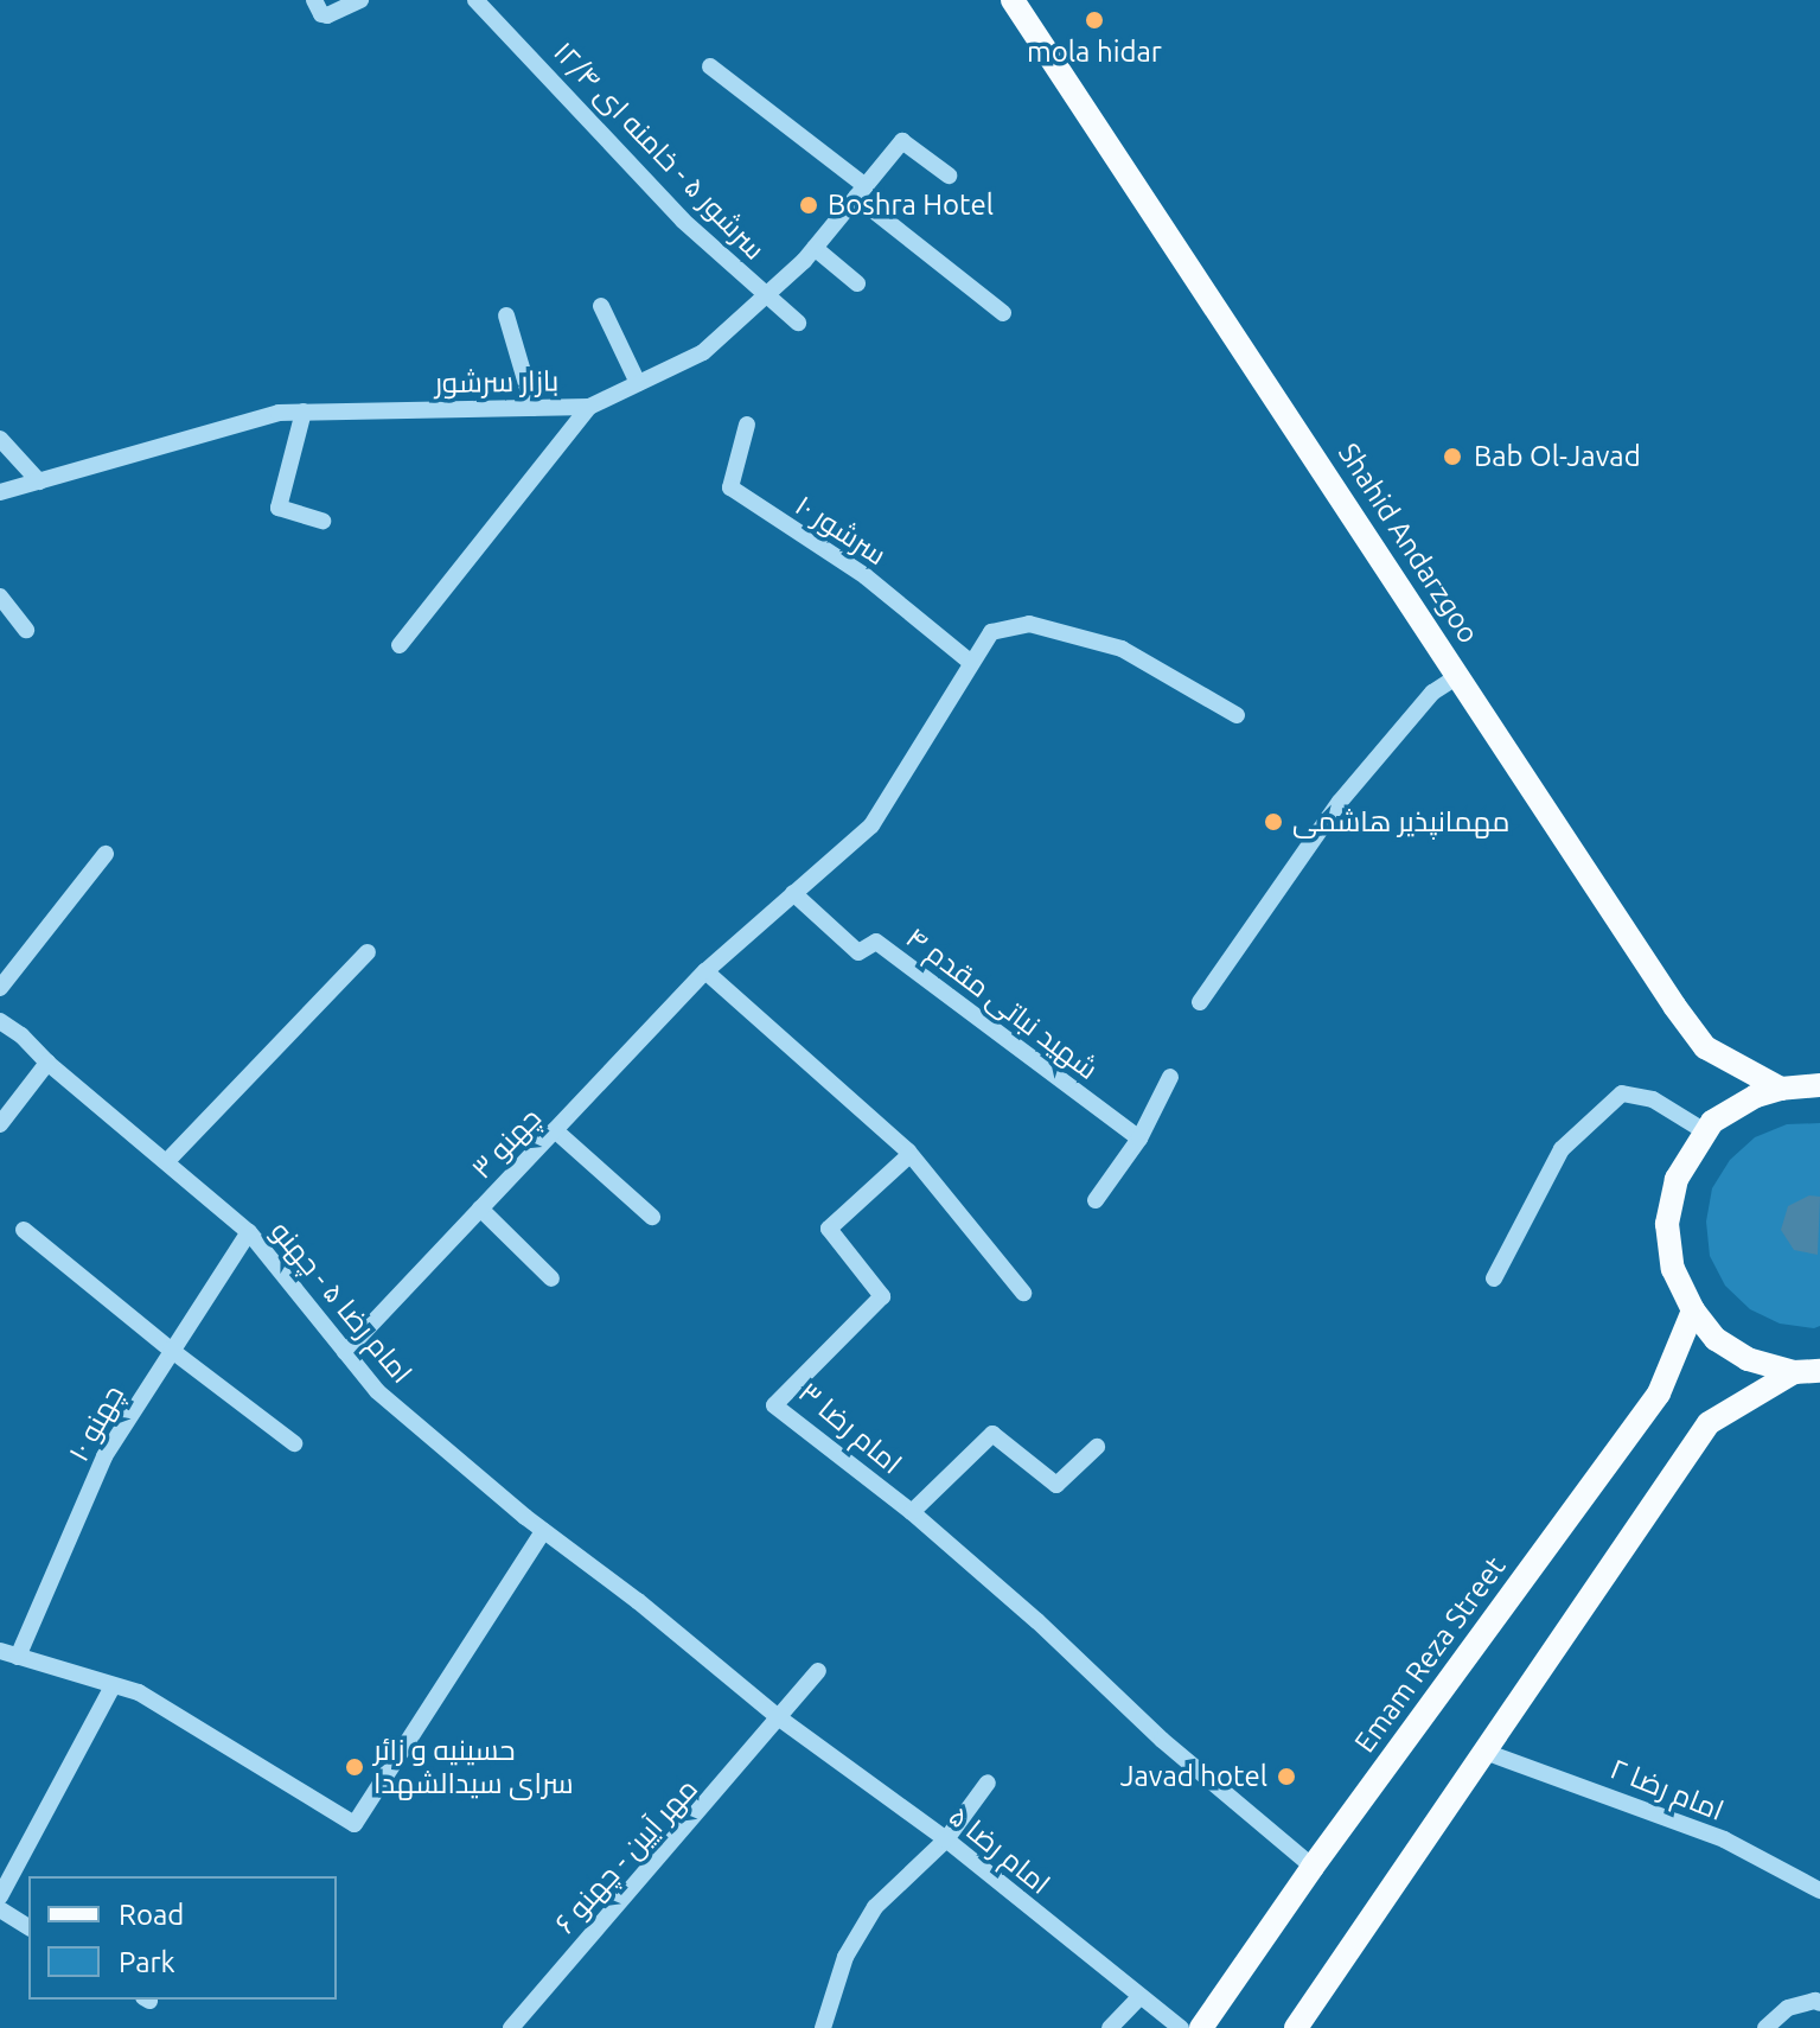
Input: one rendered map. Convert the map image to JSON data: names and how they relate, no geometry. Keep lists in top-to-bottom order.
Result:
{
  "streets": {
    "main road": ["Shahid Andarzgoo", "Emam Reza Street"],
    "street": [
      "سرشور ۵ - خامنه ای ۱۲/۴",
      "بازار سرشور",
      "سرشور ۱۰",
      "شهید نباتی مقدم ۴",
      "چهنو ۳",
      "امام رضا ۵ - چهنو",
      "چهنو ۱۰",
      "امام رضا ۳",
      "امام رضا ۲",
      "امام رضا ۵",
      "مهر آیین - چهنو ۶"
    ]
  },
  "crossings": [
    ["سرشور ۵ - خامنه ای ۱۲/۴", "بازار سرشور"],
    ["سرشور ۱۰", "چهنو ۳"],
    ["شهید نباتی مقدم ۴", "چهنو ۳"],
    ["چهنو ۳", "امام رضا ۵ - چهنو"],
    ["امام رضا ۵ - چهنو", "چهنو ۱۰"],
    ["امام رضا ۵ - چهنو", "امام رضا ۵"],
    ["امام رضا ۵ - چهنو", "مهر آیین - چهنو ۶"],
    ["امام رضا ۳", "Emam Reza Street"],
    ["امام رضا ۵", "مهر آیین - چهنو ۶"]
  ],
  "places": [
    "mola hidar",
    "Boshra Hotel",
    "Bab Ol-Javad",
    "مهمانپذیر هاشمی",
    "حسینیه و زائر سرای سیدالشهدا",
    "Javad hotel"
  ],
  "legend": ["Road", "Park"]
}
